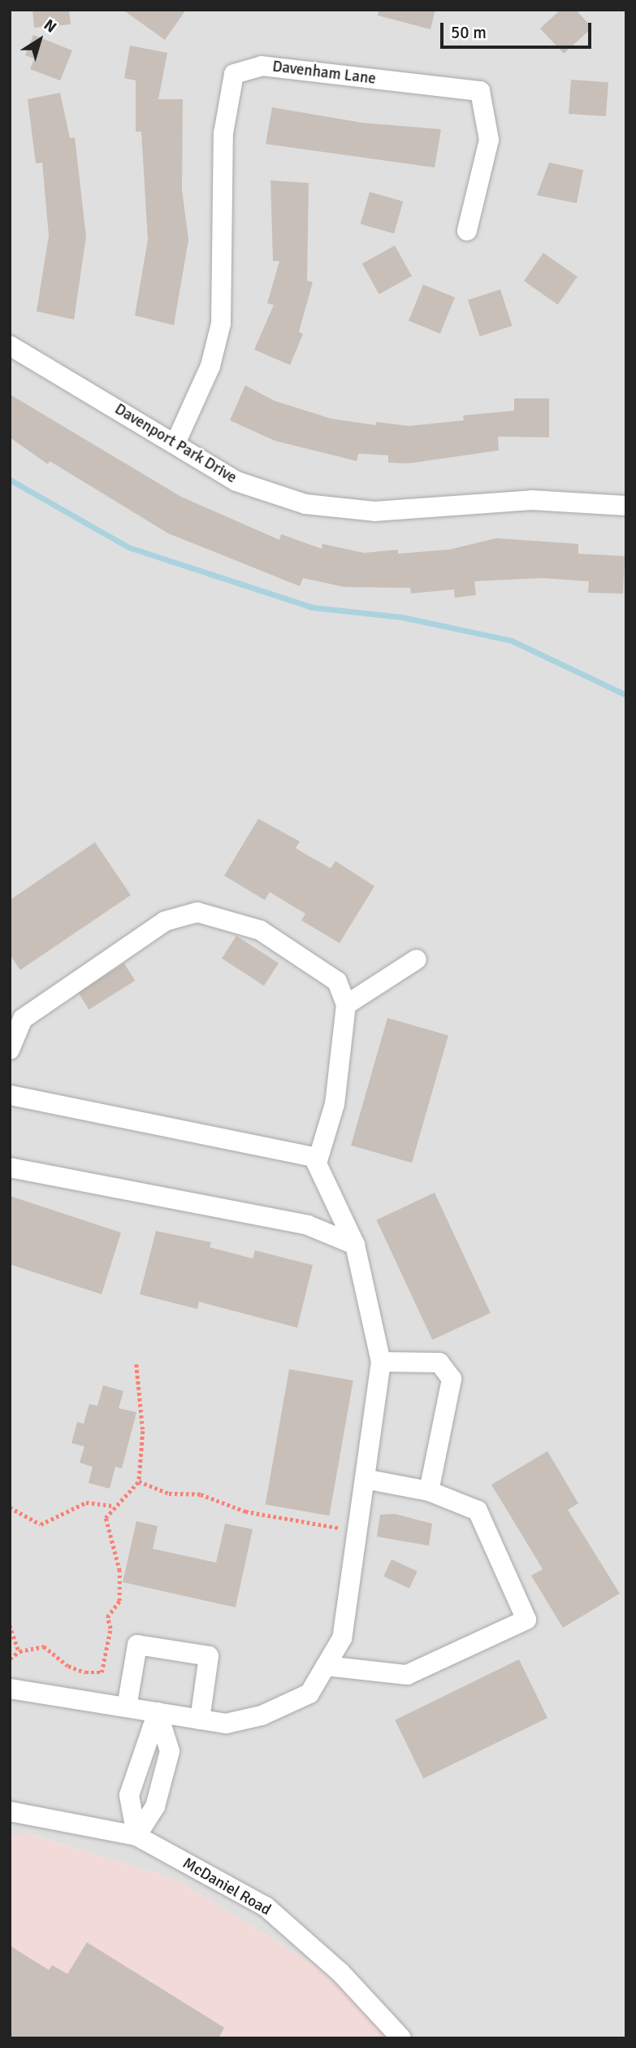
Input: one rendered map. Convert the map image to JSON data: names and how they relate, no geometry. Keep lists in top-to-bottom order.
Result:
{
  "streets": {
    "street": ["Davenham Lane", "Davenport Park Drive", "McDaniel Road"]
  },
  "crossings": [
    ["Davenham Lane", "Davenport Park Drive"]
  ],
  "scale_bar": "50 m",
  "north": "top right"
}
